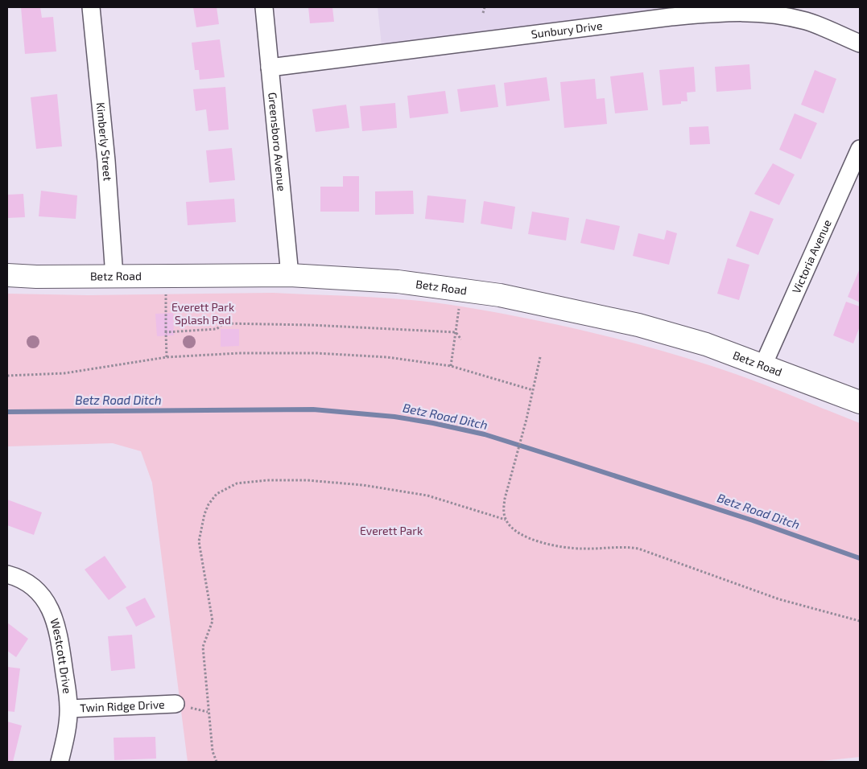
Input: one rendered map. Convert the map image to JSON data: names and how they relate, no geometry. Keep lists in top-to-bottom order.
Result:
{
  "streets": {
    "street": [
      "Sunbury Drive",
      "Kimberly Street",
      "Greensboro Avenue",
      "Victoria Avenue",
      "Betz Road",
      "Westcott Drive",
      "Twin Ridge Drive"
    ]
  },
  "crossings": [
    ["Sunbury Drive", "Greensboro Avenue"],
    ["Kimberly Street", "Betz Road"],
    ["Greensboro Avenue", "Betz Road"],
    ["Victoria Avenue", "Betz Road"],
    ["Westcott Drive", "Twin Ridge Drive"]
  ],
  "water": ["Betz Road Ditch"],
  "parks": ["Everett Park Splash Pad", "Everett Park"]
}
